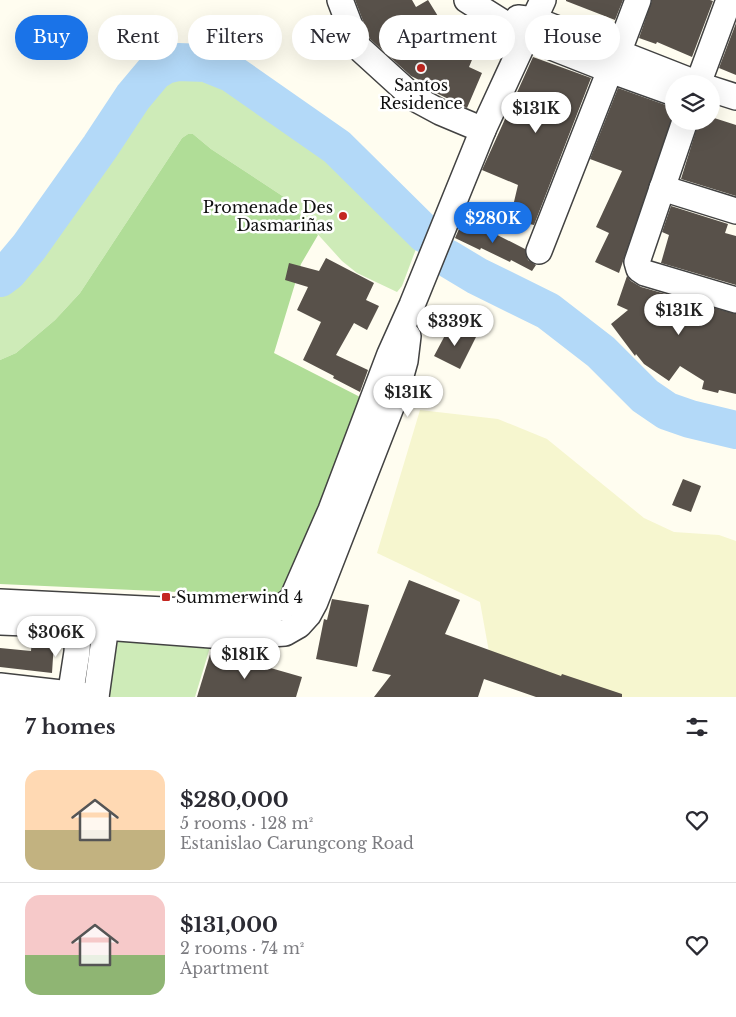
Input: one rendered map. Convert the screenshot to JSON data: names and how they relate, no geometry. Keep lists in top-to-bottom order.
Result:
{
  "places": {
    "other": ["Santos Residence", "Promenade Des Dasmariñas"],
    "transit": ["Summerwind 4"]
  },
  "page": {
    "chip": [
      "Buy",
      "Rent",
      "Filters",
      "New",
      "Apartment",
      "House"
    ],
    "price": [
      "$131K",
      "$280K",
      "$131K",
      "$339K",
      "$131K",
      "$306K",
      "$181K"
    ],
    "heading": "7 homes",
    "list": [
      {
        "name": "$280,000",
        "note": "5 rooms · 128 m² · Estanislao Carungcong Road"
      },
      {
        "name": "$131,000",
        "note": "2 rooms · 74 m² · Apartment"
      }
    ]
  }
}
